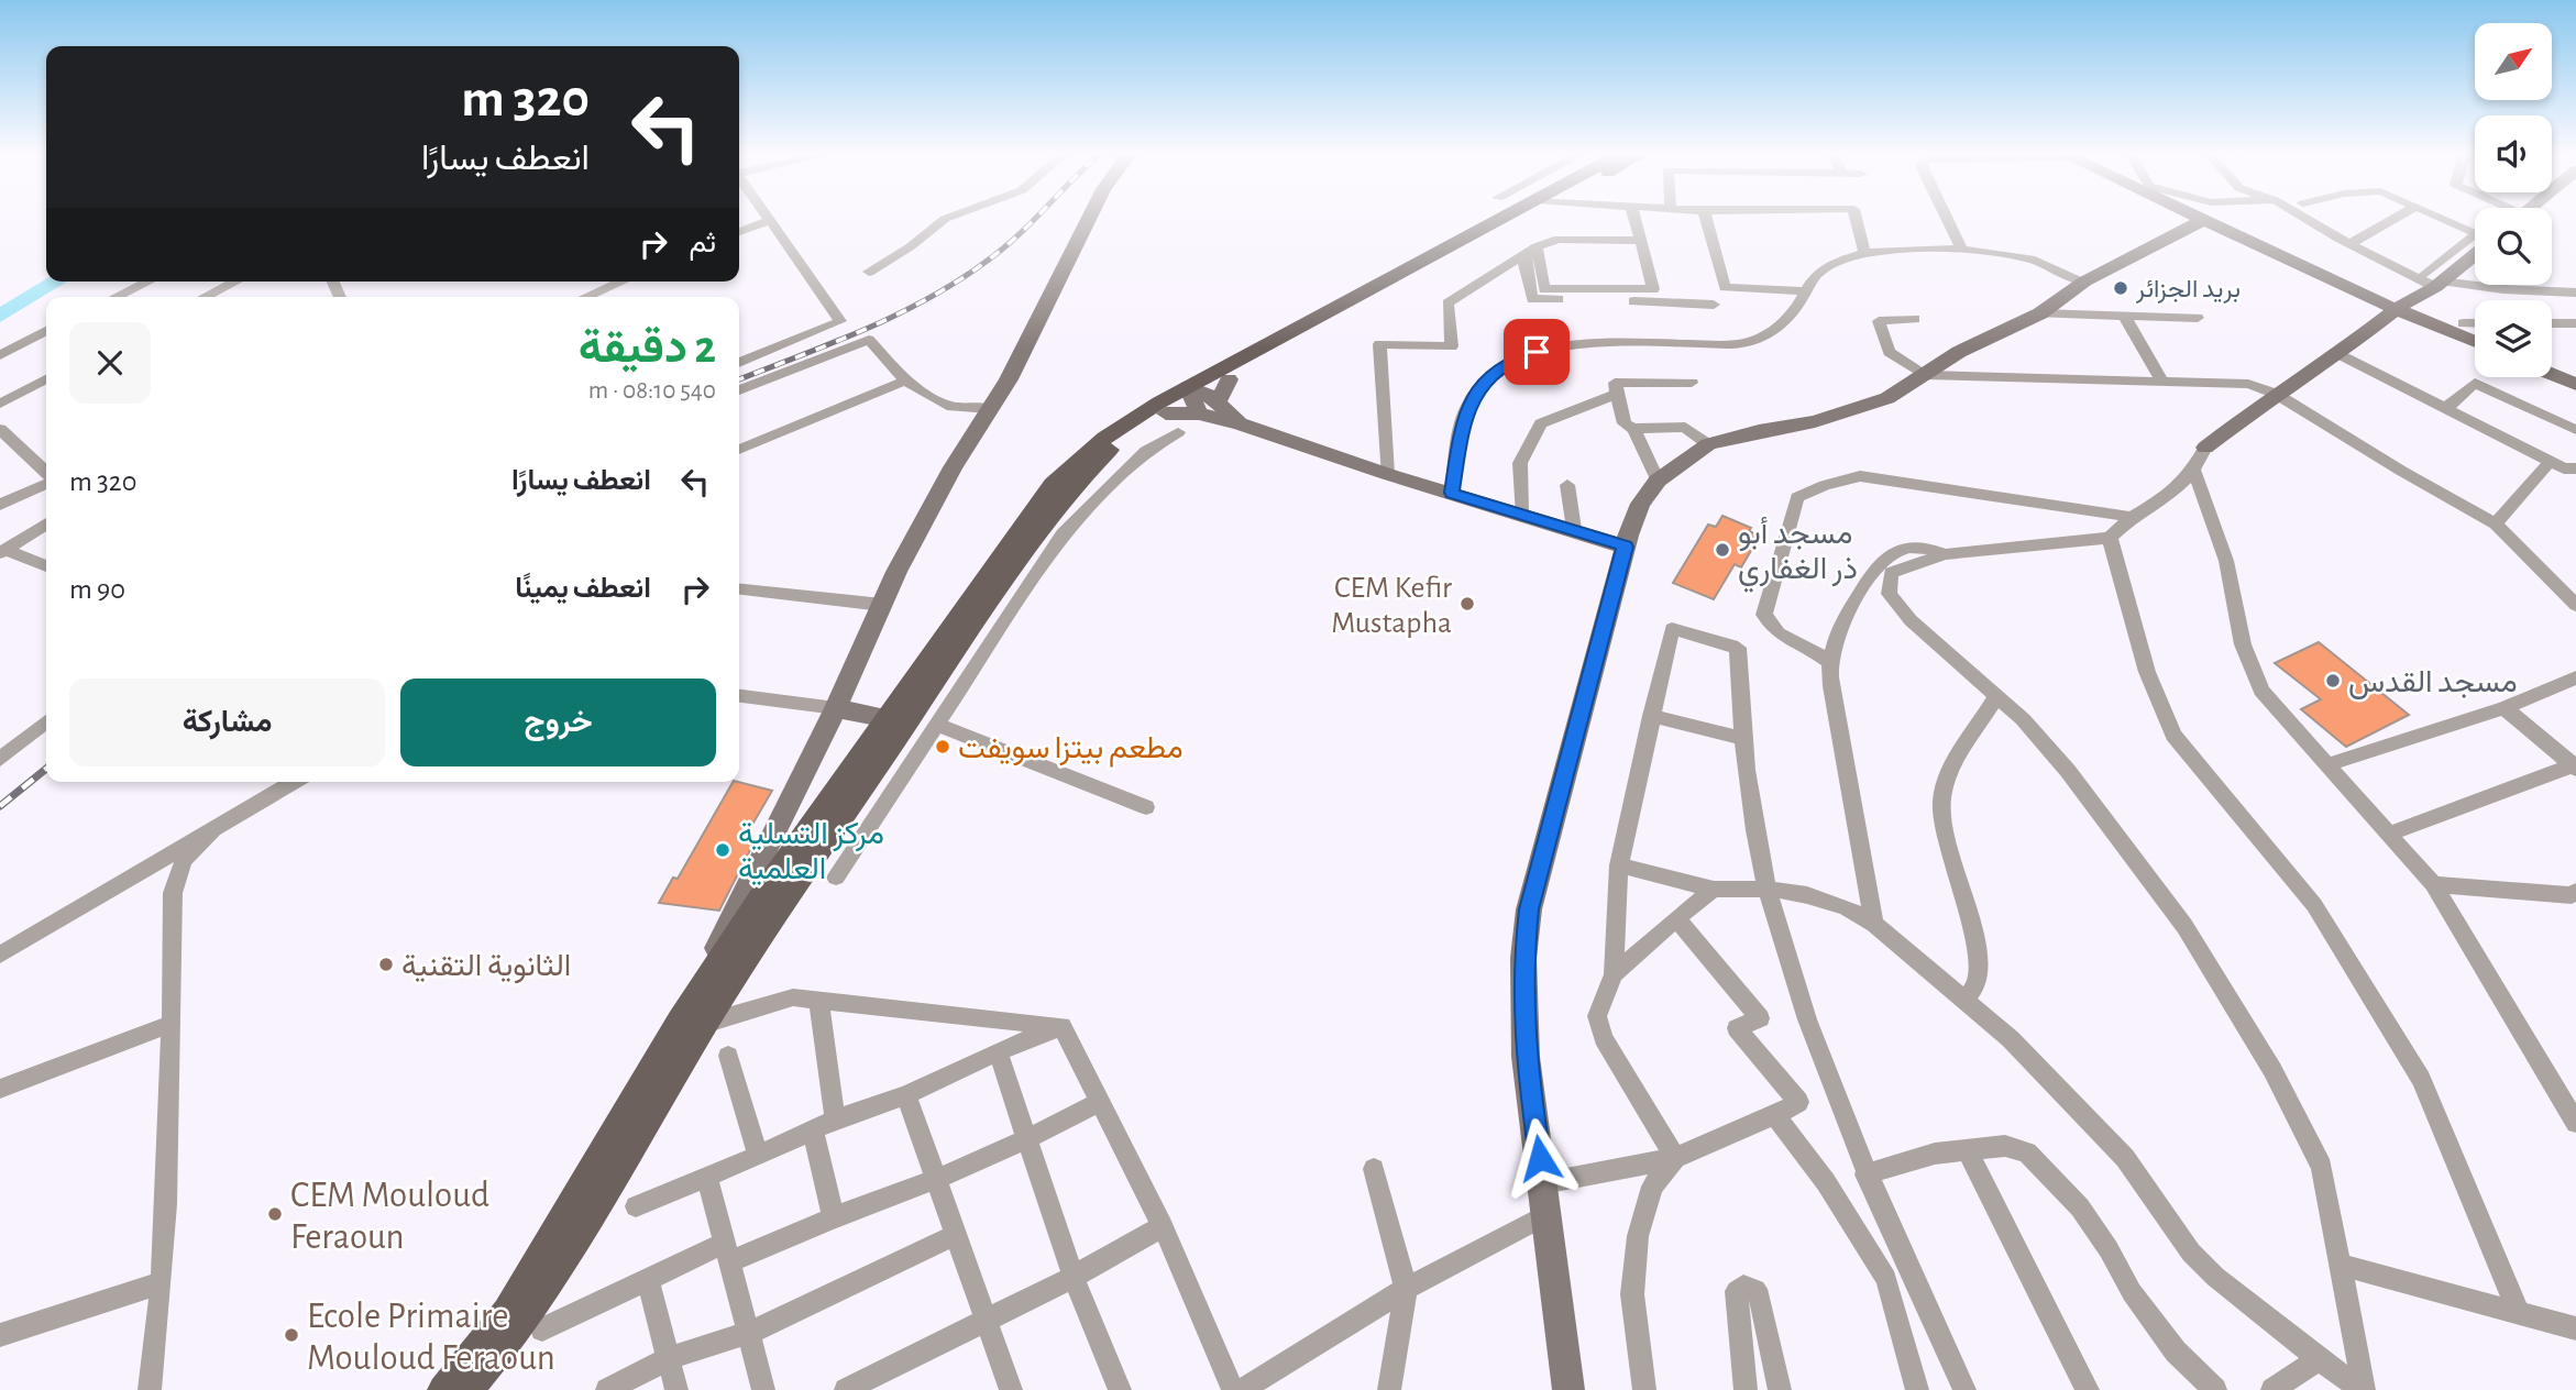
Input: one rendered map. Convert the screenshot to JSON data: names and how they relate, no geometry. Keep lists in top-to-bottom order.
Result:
{
  "places": [
    "بريد الجزائر",
    "مسجد أبو ذر الغفاري",
    "CEM Kefir Mustapha",
    "مسجد القدس",
    "مطعم بيتزا سويفت",
    "مركز التسلية العلمية",
    "الثانوية التقنية",
    "CEM Mouloud Feraoun",
    "Ecole Primaire Mouloud Feraoun"
  ],
  "north": "top right",
  "page": {
    "turn": ["320 m", "انعطف يسارًا"],
    "then": "ثم",
    "heading": ["2 دقيقة", "540 m · 08:10"],
    "list": [
      {
        "name": "انعطف يسارًا",
        "value": "320 m"
      },
      {
        "name": "انعطف يمينًا",
        "value": "90 m"
      }
    ],
    "buttons": ["خروج", "مشاركة"]
  }
}
